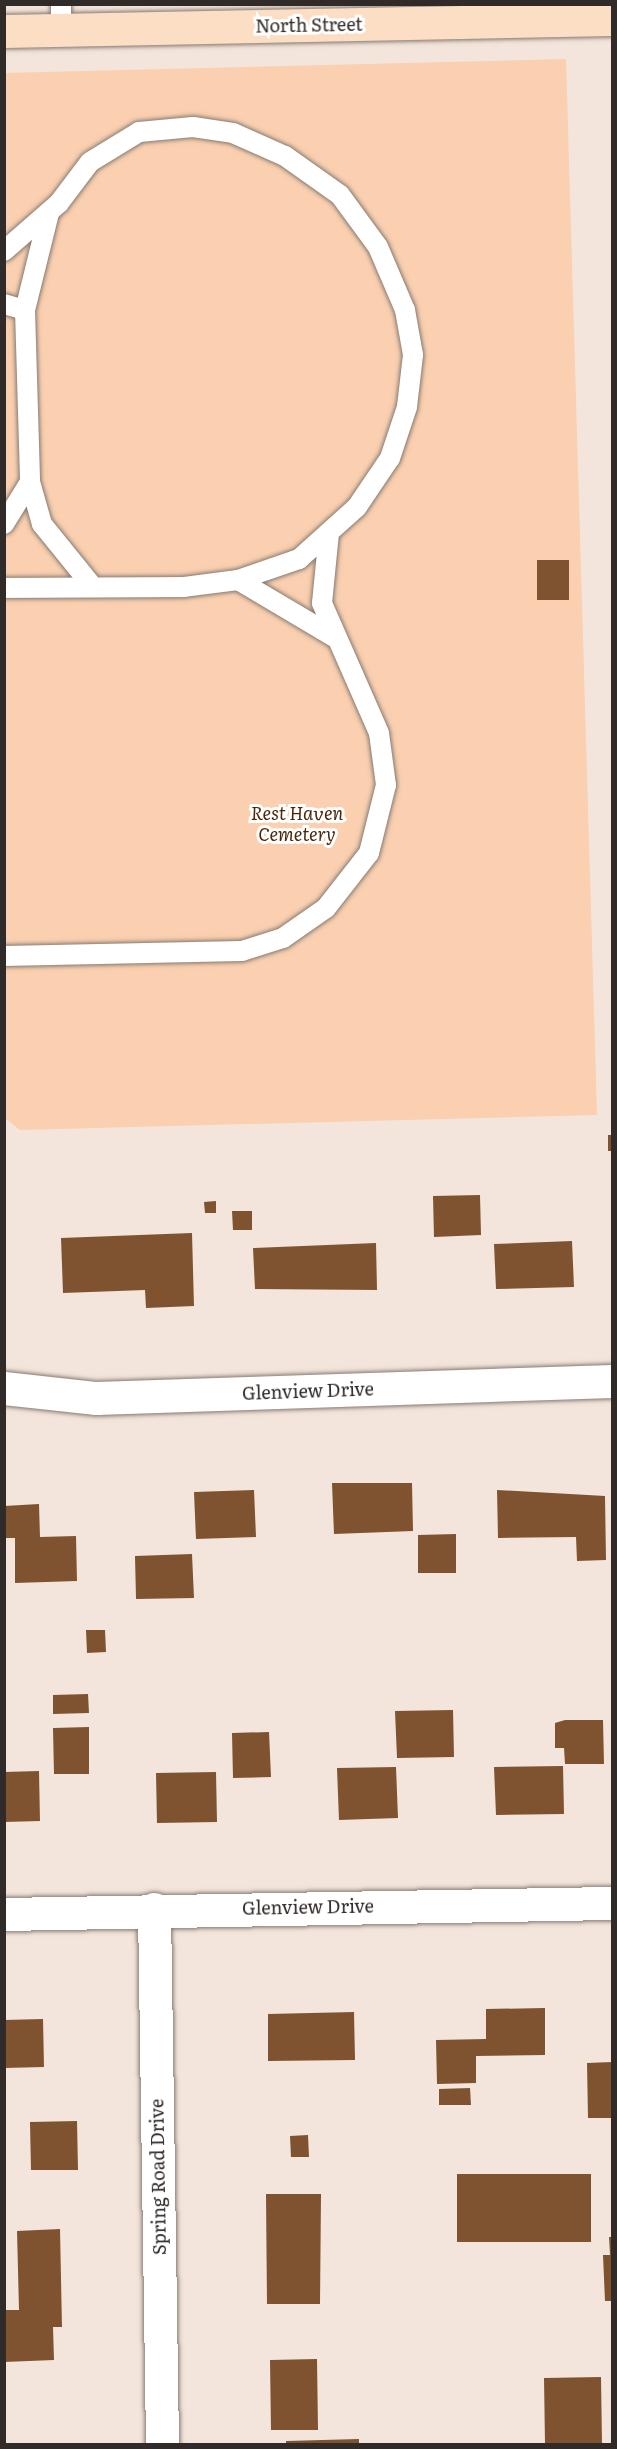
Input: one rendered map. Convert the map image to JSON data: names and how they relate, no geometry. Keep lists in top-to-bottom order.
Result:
{
  "streets": {
    "street": ["North Street", "Glenview Drive", "Spring Road Drive"]
  },
  "crossings": [
    ["Glenview Drive", "Spring Road Drive"]
  ],
  "parks": ["Rest Haven Cemetery"]
}
